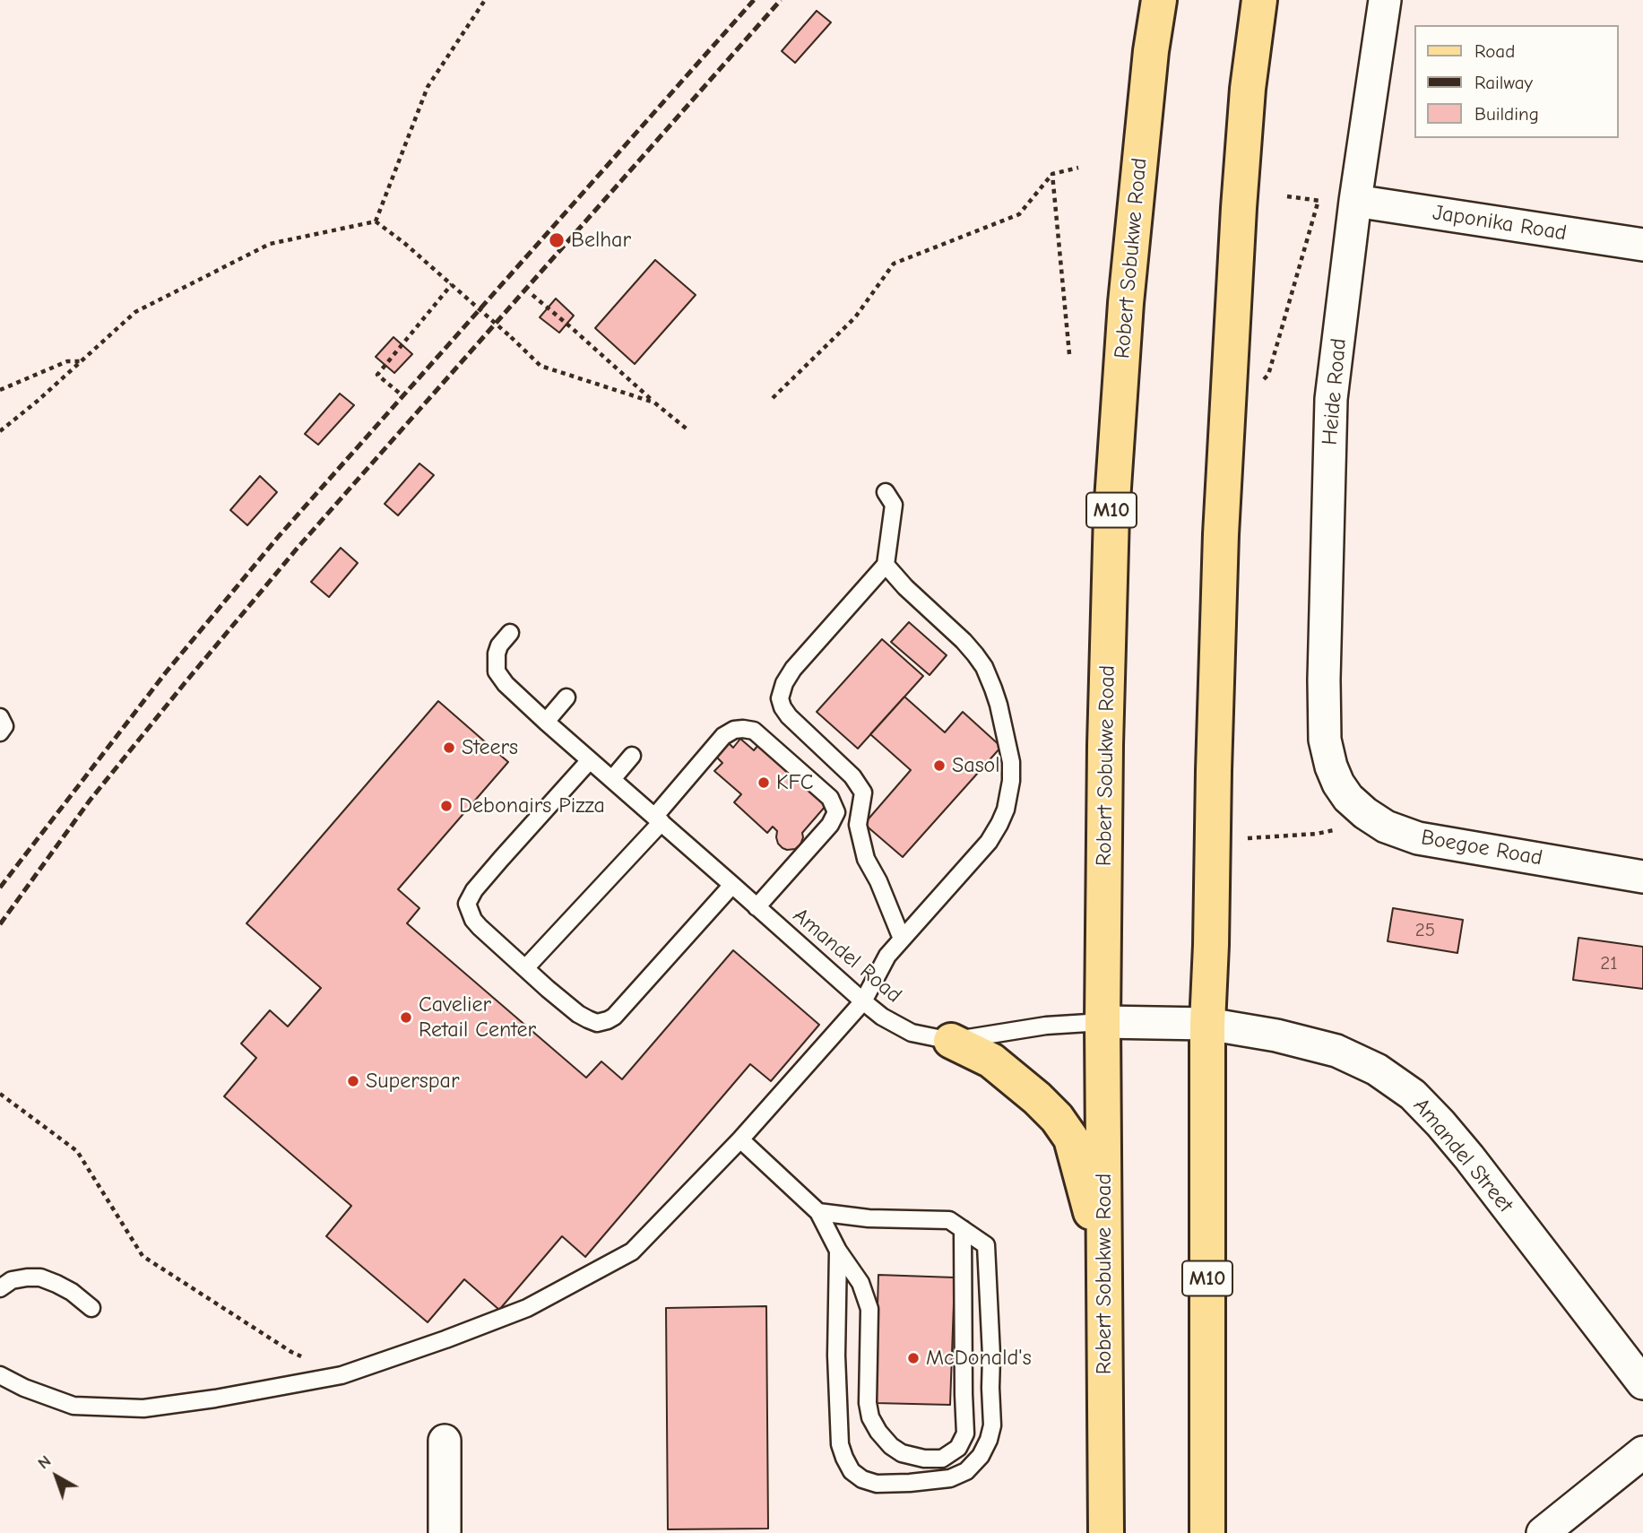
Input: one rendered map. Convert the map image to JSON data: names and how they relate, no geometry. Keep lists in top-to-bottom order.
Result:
{
  "streets": {
    "main road": ["Robert Sobukwe Road", "M10"],
    "street": [
      "Japonika Road",
      "Heide Road",
      "Boegoe Road",
      "Amandel Street"
    ],
    "lane": ["Amandel Road"]
  },
  "crossings": [
    ["Japonika Road", "Heide Road"],
    ["Robert Sobukwe Road", "Amandel Road"],
    ["Robert Sobukwe Road", "Amandel Street"],
    ["Heide Road", "Boegoe Road"],
    ["M10", "Amandel Street"],
    ["Amandel Road", "Amandel Street"]
  ],
  "places": [
    "Belhar",
    "Steers",
    "Sasol",
    "KFC",
    "Debonairs Pizza",
    "Cavelier Retail Center",
    "Superspar",
    "McDonald's"
  ],
  "house_numbers": ["25", "21"],
  "legend": ["Road", "Railway", "Building"],
  "north": "top left"
}
